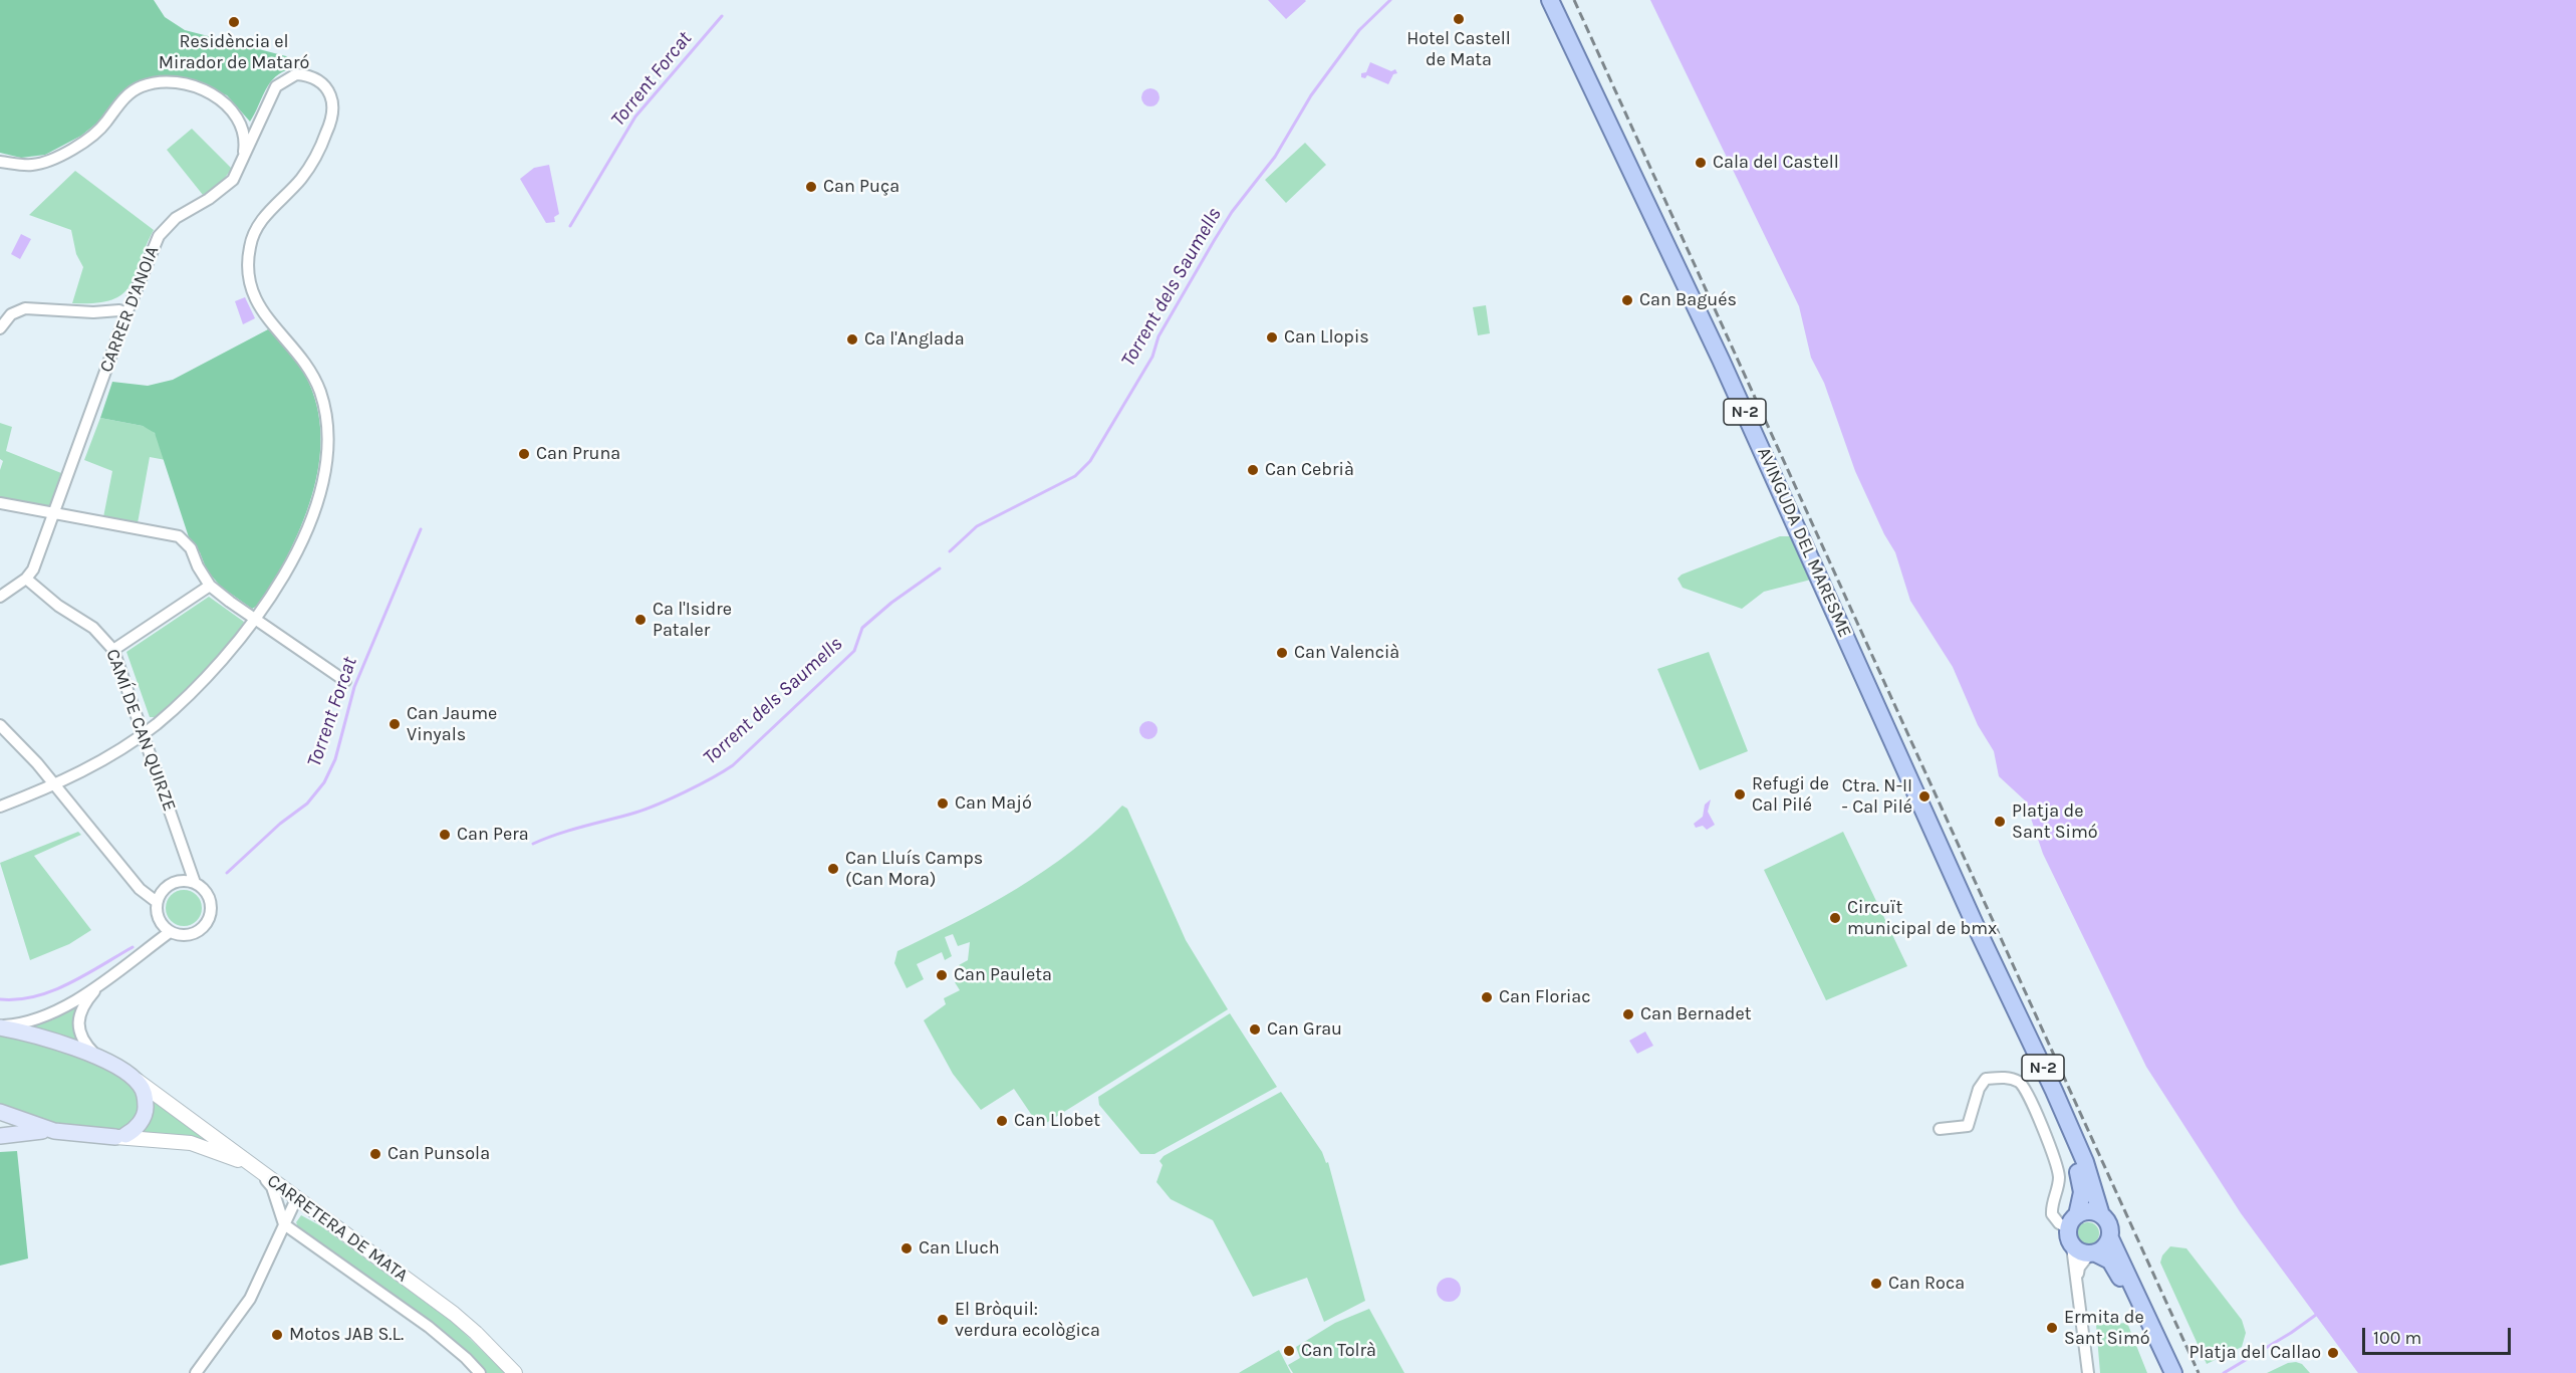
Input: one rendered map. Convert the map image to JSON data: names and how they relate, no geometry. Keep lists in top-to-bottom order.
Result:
{
  "streets": {
    "main road": ["N-2", "AVINGUDA DEL MARESME"],
    "street": ["CARRER D'ANOIA", "CAMÍ DE CAN QUIRZE", "CARRETERA DE MATA"]
  },
  "crossings": [
    ["CARRER D'ANOIA", "CAMÍ DE CAN QUIRZE"]
  ],
  "water": ["Torrent Forcat", "Torrent dels Saumells"],
  "places": [
    "Hotel Castell de Mata",
    "Residència el Mirador de Mataró",
    "Cala del Castell",
    "Can Puça",
    "Can Bagués",
    "Can Llopis",
    "Ca l'Anglada",
    "Can Pruna",
    "Can Cebrià",
    "Ca l'Isidre Pataler",
    "Can Valencià",
    "Can Jaume Vinyals",
    "Refugi de Cal Pilé",
    "Ctra. N-II - Cal Pilé",
    "Can Majó",
    "Platja de Sant Simó",
    "Can Pera",
    "Can Lluís Camps (Can Mora)",
    "Circuït municipal de bmx",
    "Can Pauleta",
    "Can Floriac",
    "Can Bernadet",
    "Can Grau",
    "Can Llobet",
    "Can Punsola",
    "Can Lluch",
    "Can Roca",
    "El Bròquil: verdura ecològica",
    "Ermita de Sant Simó",
    "Motos JAB S.L.",
    "Can Tolrà",
    "Platja del Callao"
  ],
  "scale_bar": "100 m"
}
